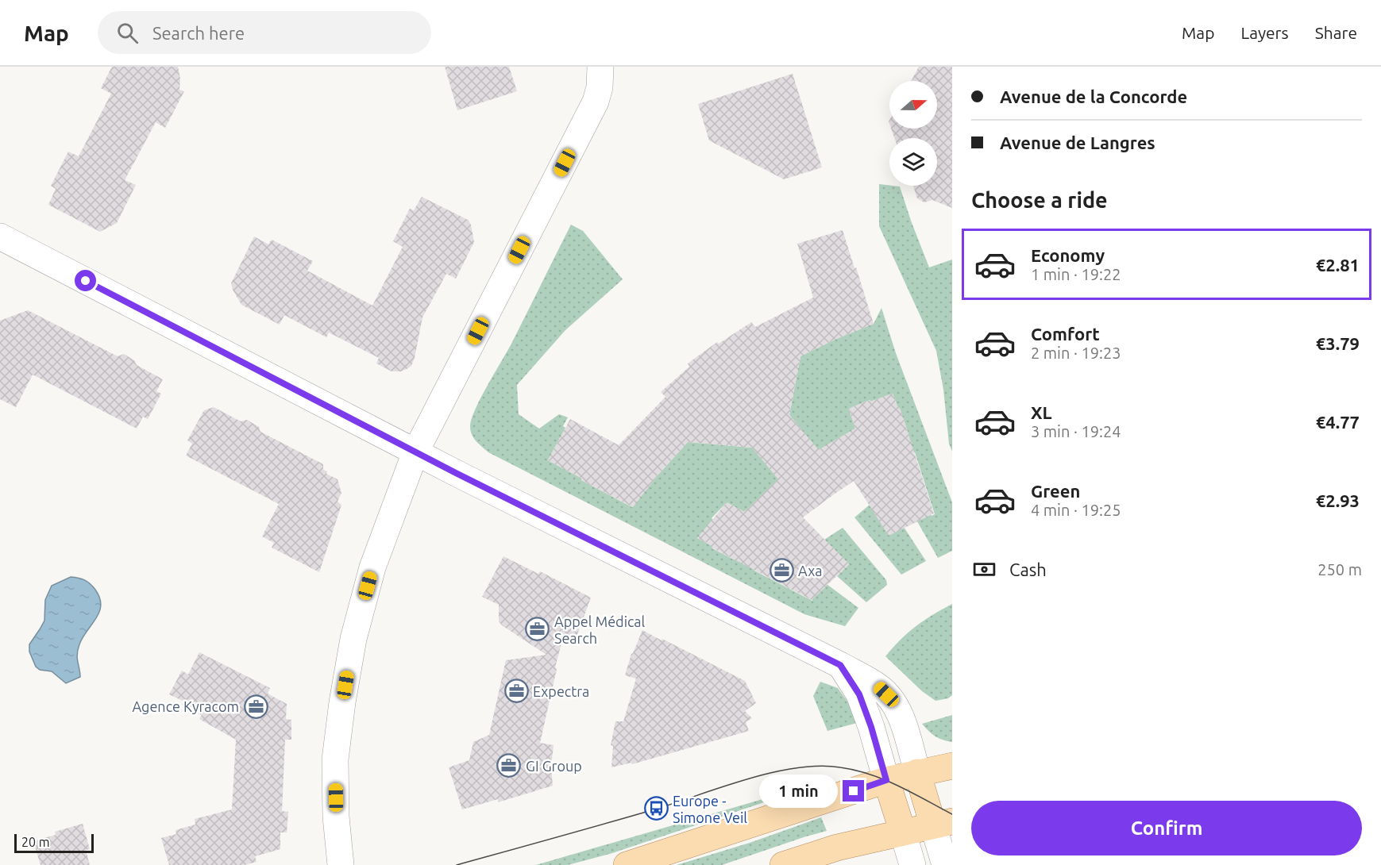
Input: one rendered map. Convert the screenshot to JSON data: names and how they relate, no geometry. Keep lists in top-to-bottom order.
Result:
{
  "places": {
    "office": [
      "Axa",
      "Appel Médical Search",
      "Expectra",
      "Agence Kyracom",
      "GI Group"
    ],
    "bus stop": ["Europe - Simone Veil"]
  },
  "scale_bar": "20 m",
  "north": "right",
  "page": {
    "header": "Map",
    "search": "Search here",
    "nav": ["Map", "Layers", "Share"],
    "banner": ["Avenue de la Concorde", "Avenue de Langres"],
    "heading": "Choose a ride",
    "list": [
      {
        "name": "Economy",
        "note": "1 min · 19:22",
        "value": "€2.81"
      },
      {
        "name": "Comfort",
        "note": "2 min · 19:23",
        "value": "€3.79"
      },
      {
        "name": "XL",
        "note": "3 min · 19:24",
        "value": "€4.77"
      },
      {
        "name": "Green",
        "note": "4 min · 19:25",
        "value": "€2.93"
      }
    ],
    "pay": ["Cash", "250 m"],
    "bubble": "1 min",
    "buttons": "Confirm",
    "scale": "20 m"
  }
}
